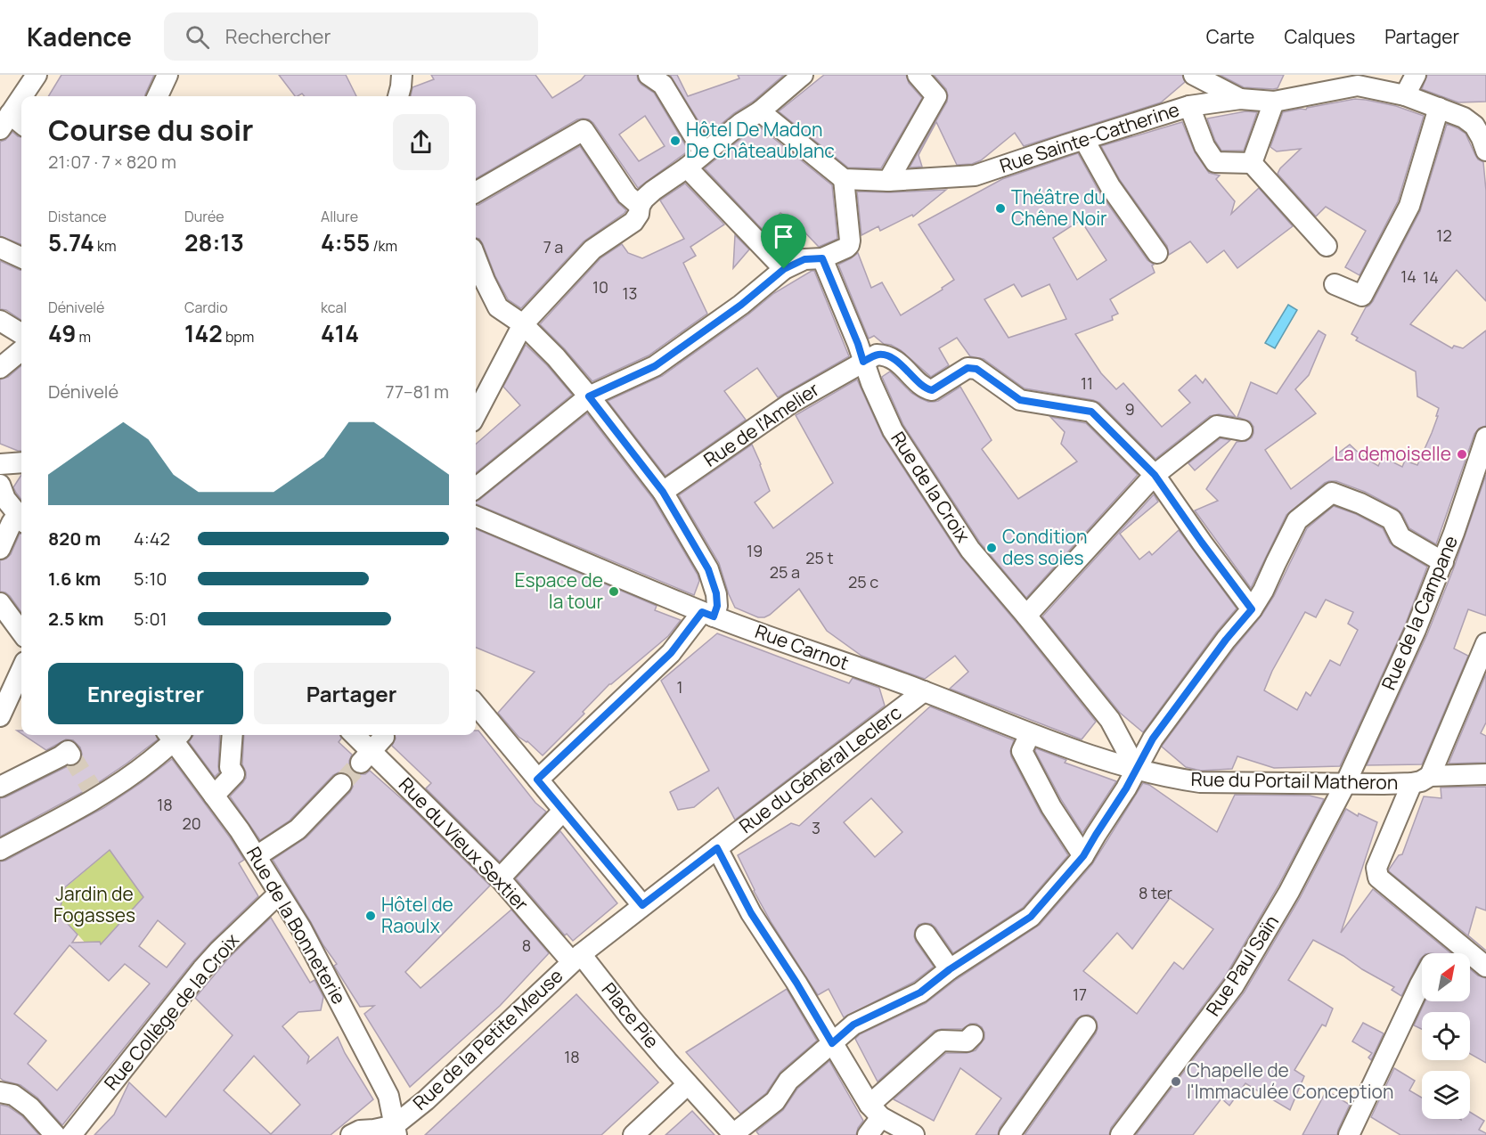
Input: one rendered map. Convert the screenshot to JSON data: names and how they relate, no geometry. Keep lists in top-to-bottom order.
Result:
{
  "streets": {
    "street": [
      "Rue Sainte-Catherine",
      "Rue de l'Amelier",
      "Rue de la Croix",
      "Rue de la Campane",
      "Rue Carnot",
      "Rue du Général Leclerc",
      "Rue du Portail Matheron",
      "Rue du Vieux Sextier",
      "Rue de la Bonneterie",
      "Rue Paul Saïn",
      "Rue Collège de la Croix",
      "Place Pie",
      "Rue de la Petite Meuse"
    ]
  },
  "crossings": [
    ["Rue de l'Amelier", "Rue de la Croix"],
    ["Rue de la Croix", "Rue Carnot"],
    ["Rue de la Croix", "Rue du Portail Matheron"],
    ["Rue de la Campane", "Rue du Portail Matheron"],
    ["Rue de la Campane", "Rue Paul Saïn"],
    ["Rue Carnot", "Rue du Général Leclerc"],
    ["Rue Carnot", "Rue du Portail Matheron"],
    ["Rue du Général Leclerc", "Rue de la Petite Meuse"],
    ["Rue du Portail Matheron", "Rue Paul Saïn"],
    ["Rue du Vieux Sextier", "Place Pie"],
    ["Rue du Vieux Sextier", "Rue de la Petite Meuse"],
    ["Rue de la Bonneterie", "Rue Collège de la Croix"],
    ["Rue de la Bonneterie", "Rue de la Petite Meuse"],
    ["Place Pie", "Rue de la Petite Meuse"]
  ],
  "parks": ["Jardin de Fogasses"],
  "places": [
    "Hôtel De Madon De Châteaublanc",
    "Théâtre du Chêne Noir",
    "La demoiselle",
    "Condition des soies",
    "Espace de la tour",
    "Hôtel de Raoulx",
    "Chapelle de l'Immaculée Conception"
  ],
  "house_numbers": [
    "12",
    "7 a",
    "14",
    "14",
    "10",
    "13",
    "11",
    "9",
    "19",
    "25 t",
    "25 a",
    "25 c",
    "1",
    "18",
    "20",
    "3",
    "8 ter",
    "8",
    "17",
    "18"
  ],
  "north": "top right",
  "page": {
    "header": "Kadence",
    "search": "Rechercher",
    "nav": ["Carte", "Calques", "Partager"],
    "heading": ["Course du soir", "21:07 · 7 × 820 m"],
    "stats": [
      ["Distance", "5.74 km"],
      ["Durée", "28:13"],
      ["Allure", "4:55 /km"],
      ["Dénivelé", "49 m"],
      ["Cardio", "142 bpm"],
      ["kcal", "414"]
    ],
    "chart": ["Dénivelé", "77–81 m"],
    "list": [
      {
        "name": "820 m",
        "note": "4:42"
      },
      {
        "name": "1.6 km",
        "note": "5:10"
      },
      {
        "name": "2.5 km",
        "note": "5:01"
      }
    ],
    "buttons": ["Enregistrer", "Partager"]
  }
}
